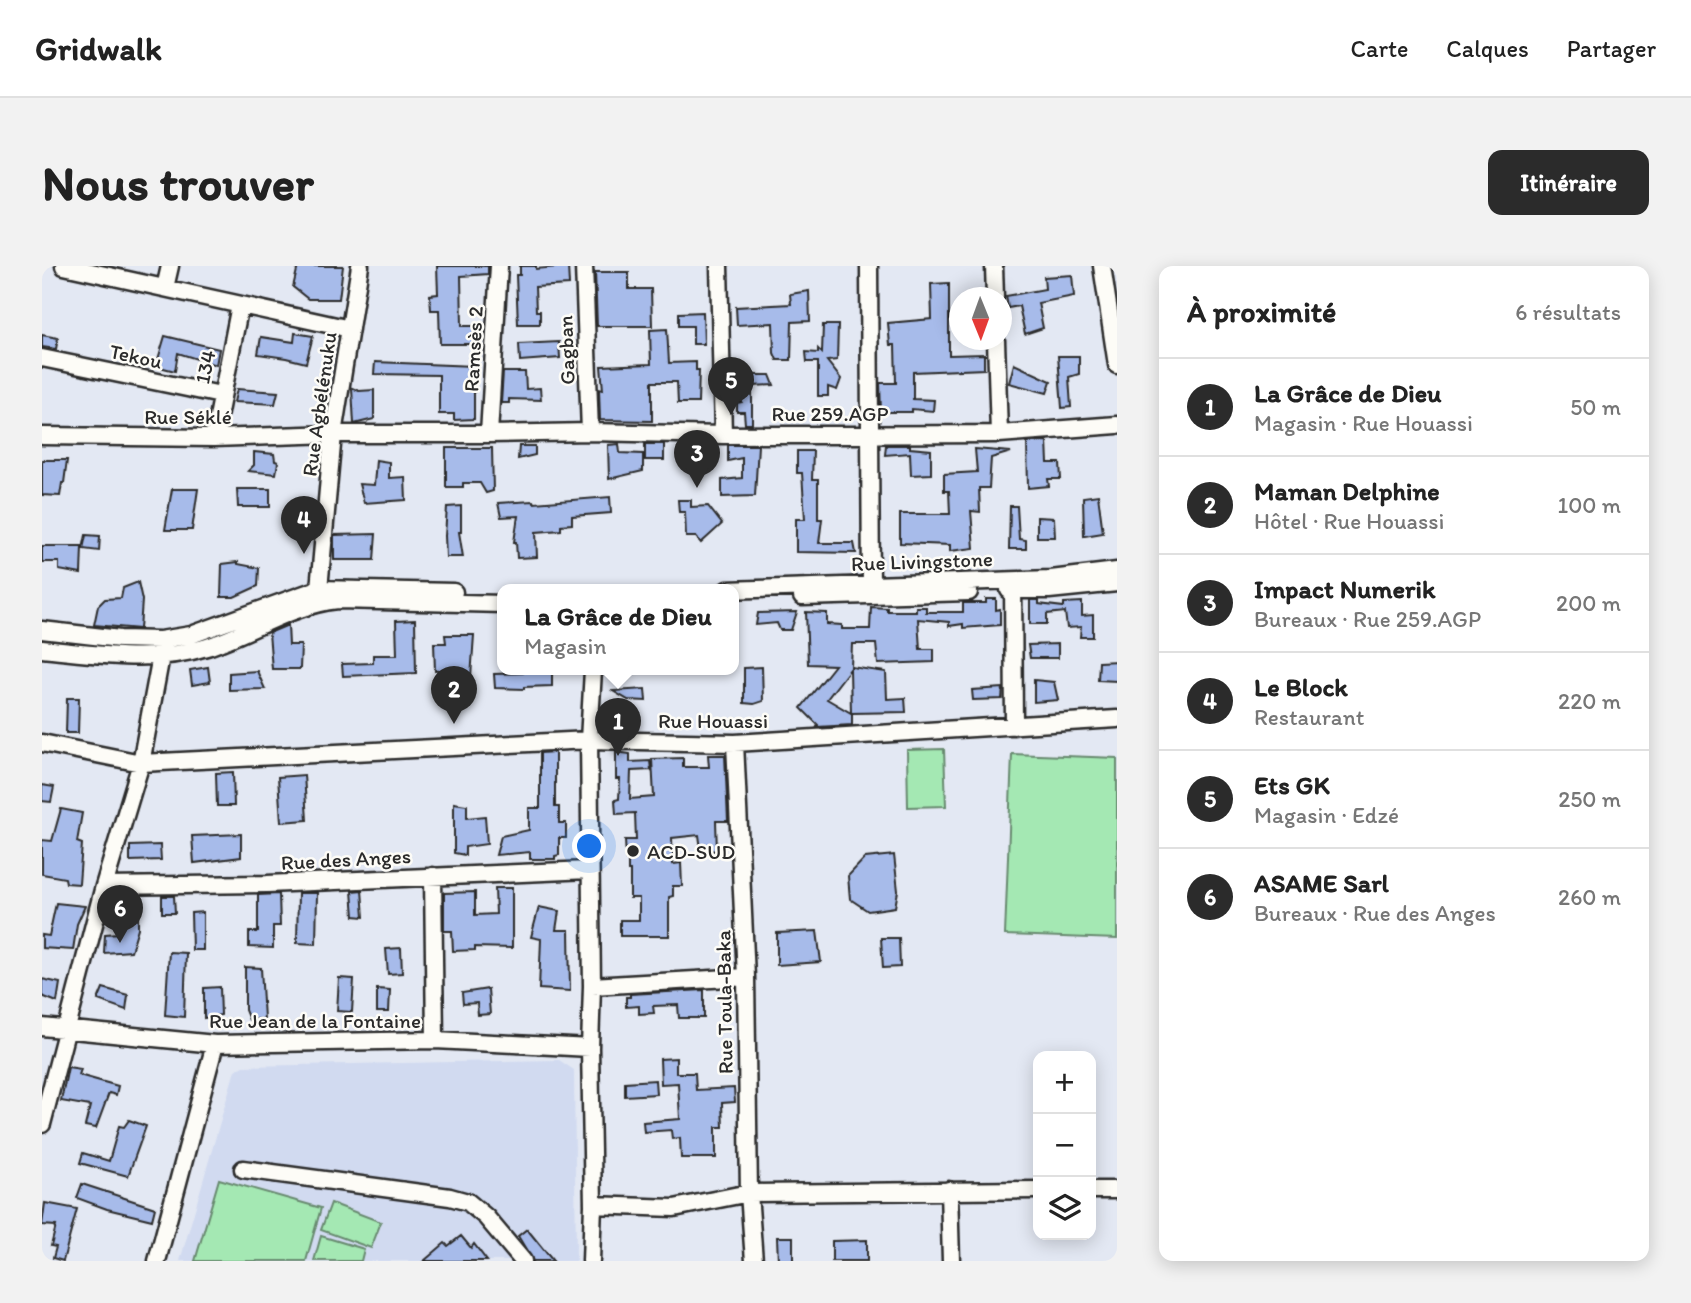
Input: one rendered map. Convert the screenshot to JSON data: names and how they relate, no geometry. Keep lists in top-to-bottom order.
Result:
{
  "streets": {
    "street": [
      "Ramsès 2",
      "Gagban",
      "Tekou",
      "134",
      "Rue Agbélénuku",
      "Rue 259.AGP",
      "Rue Séklé",
      "Rue Livingstone",
      "Rue Houassi",
      "Rue des Anges",
      "Rue Toula-Baka",
      "Rue Jean de la Fontaine"
    ]
  },
  "crossings": [
    ["Ramsès 2", "Rue 259.AGP"],
    ["Gagban", "Rue 259.AGP"],
    ["Tekou", "134"],
    ["134", "Rue Séklé"],
    ["Rue Agbélénuku", "Rue 259.AGP"],
    ["Rue Agbélénuku", "Rue Séklé"],
    ["Rue 259.AGP", "Rue Séklé"],
    ["Rue Houassi", "Rue Toula-Baka"]
  ],
  "places": ["ACD-SUD"],
  "north": "bottom",
  "page": {
    "header": "Gridwalk",
    "nav": ["Carte", "Calques", "Partager"],
    "buttons": "Itinéraire",
    "title": "Nous trouver",
    "heading": ["À proximité", "6 résultats"],
    "pins": [
      "5",
      "3",
      "4",
      "2",
      "1",
      "6"
    ],
    "list": [
      {
        "mark": "1",
        "name": "La Grâce de Dieu",
        "note": "Magasin · Rue Houassi",
        "value": "50 m"
      },
      {
        "mark": "2",
        "name": "Maman Delphine",
        "note": "Hôtel · Rue Houassi",
        "value": "100 m"
      },
      {
        "mark": "3",
        "name": "Impact Numerik",
        "note": "Bureaux · Rue 259.AGP",
        "value": "200 m"
      },
      {
        "mark": "4",
        "name": "Le Block",
        "note": "Restaurant",
        "value": "220 m"
      },
      {
        "mark": "5",
        "name": "Ets GK",
        "note": "Magasin · Edzé",
        "value": "250 m"
      },
      {
        "mark": "6",
        "name": "ASAME Sarl",
        "note": "Bureaux · Rue des Anges",
        "value": "260 m"
      }
    ],
    "popup": ["La Grâce de Dieu", "Magasin"],
    "map_buttons": ["+", "−"]
  }
}
